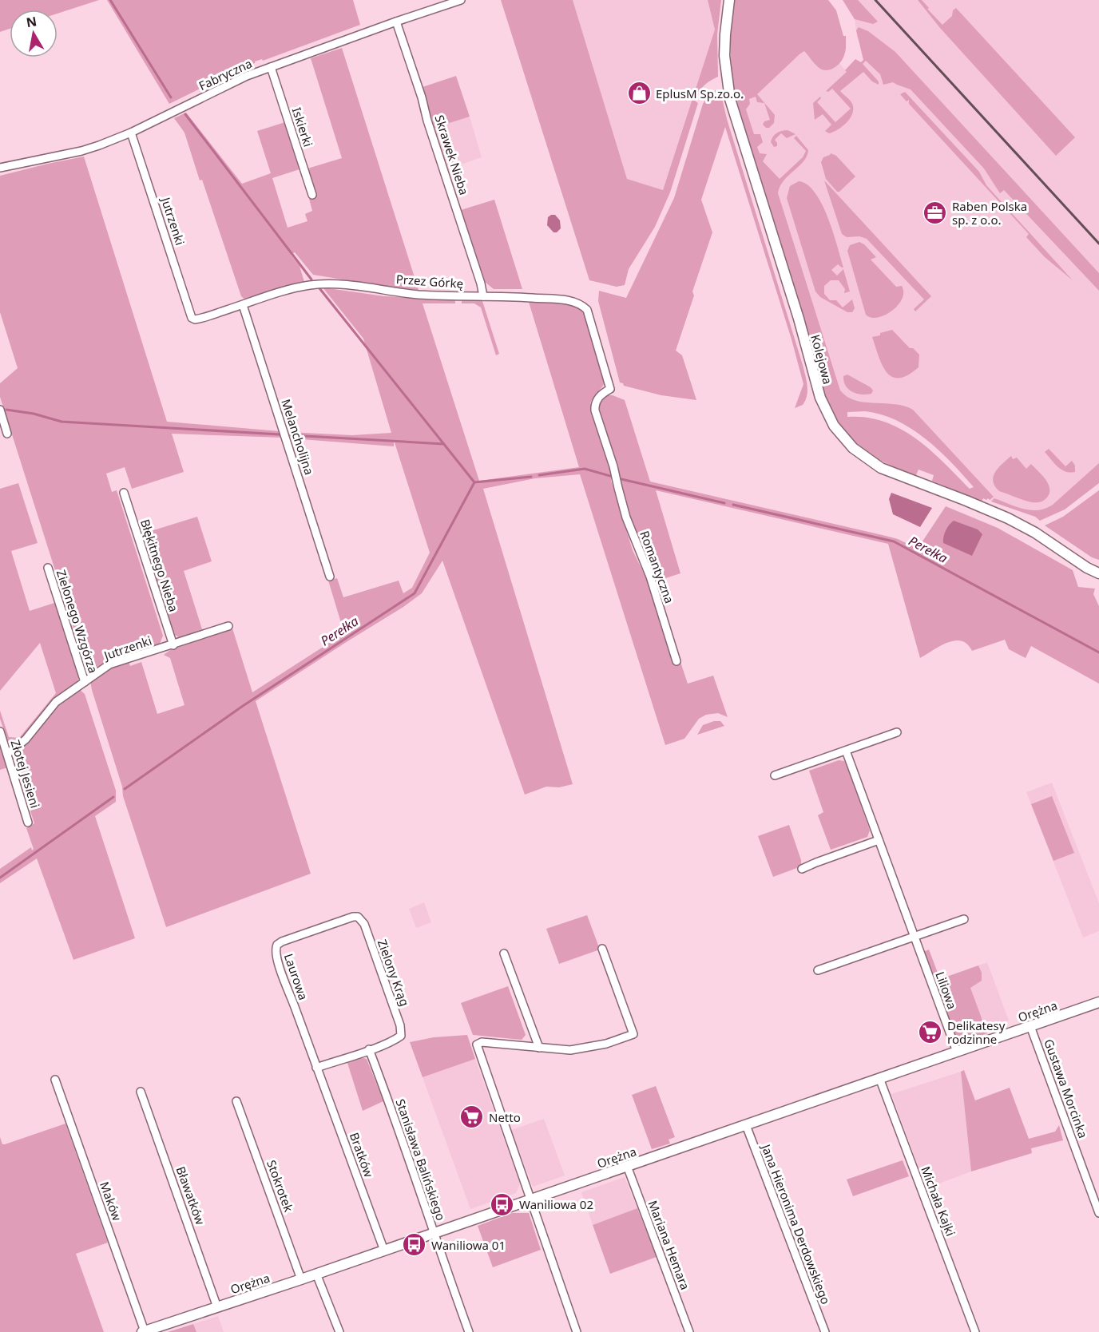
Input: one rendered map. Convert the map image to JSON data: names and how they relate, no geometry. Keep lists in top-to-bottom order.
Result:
{
  "streets": {
    "street": [
      "Fabryczna",
      "Iskierki",
      "Skrawek Nieba",
      "Jutrzenki",
      "Przez Górkę",
      "Kolejowa",
      "Melancholijna",
      "Błękitnego Nieba",
      "Romantyczna",
      "Zielonego Wzgórza",
      "Złotej Jesieni",
      "Zielony Krąg",
      "Laurowa",
      "Liliowa",
      "Orężna",
      "Gustawa Morcinka",
      "Bratków",
      "Stanisława Balińskiego",
      "Stokrotek",
      "Bławatków",
      "Maków",
      "Michała Kajki",
      "Jana Hieronima Derdowskiego",
      "Mariana Hemara"
    ]
  },
  "crossings": [
    ["Fabryczna", "Iskierki"],
    ["Fabryczna", "Skrawek Nieba"],
    ["Fabryczna", "Jutrzenki"],
    ["Skrawek Nieba", "Przez Górkę"],
    ["Jutrzenki", "Przez Górkę"],
    ["Jutrzenki", "Błękitnego Nieba"],
    ["Jutrzenki", "Zielonego Wzgórza"],
    ["Jutrzenki", "Złotej Jesieni"],
    ["Przez Górkę", "Melancholijna"],
    ["Przez Górkę", "Romantyczna"],
    ["Zielony Krąg", "Laurowa"],
    ["Zielony Krąg", "Stanisława Balińskiego"],
    ["Laurowa", "Bratków"],
    ["Liliowa", "Orężna"],
    ["Orężna", "Gustawa Morcinka"],
    ["Orężna", "Bratków"],
    ["Orężna", "Stanisława Balińskiego"],
    ["Orężna", "Stokrotek"],
    ["Orężna", "Bławatków"],
    ["Orężna", "Maków"],
    ["Orężna", "Michała Kajki"],
    ["Orężna", "Jana Hieronima Derdowskiego"],
    ["Orężna", "Mariana Hemara"]
  ],
  "water": ["Perełka"],
  "places": {
    "shop": ["EplusM Sp.zo.o."],
    "office": ["Raben Polska sp. z o.o."],
    "supermarket": ["Delikatesy rodzinne", "Netto"],
    "bus stop": ["Waniliowa 02", "Waniliowa 01"]
  },
  "north": "top"
}
